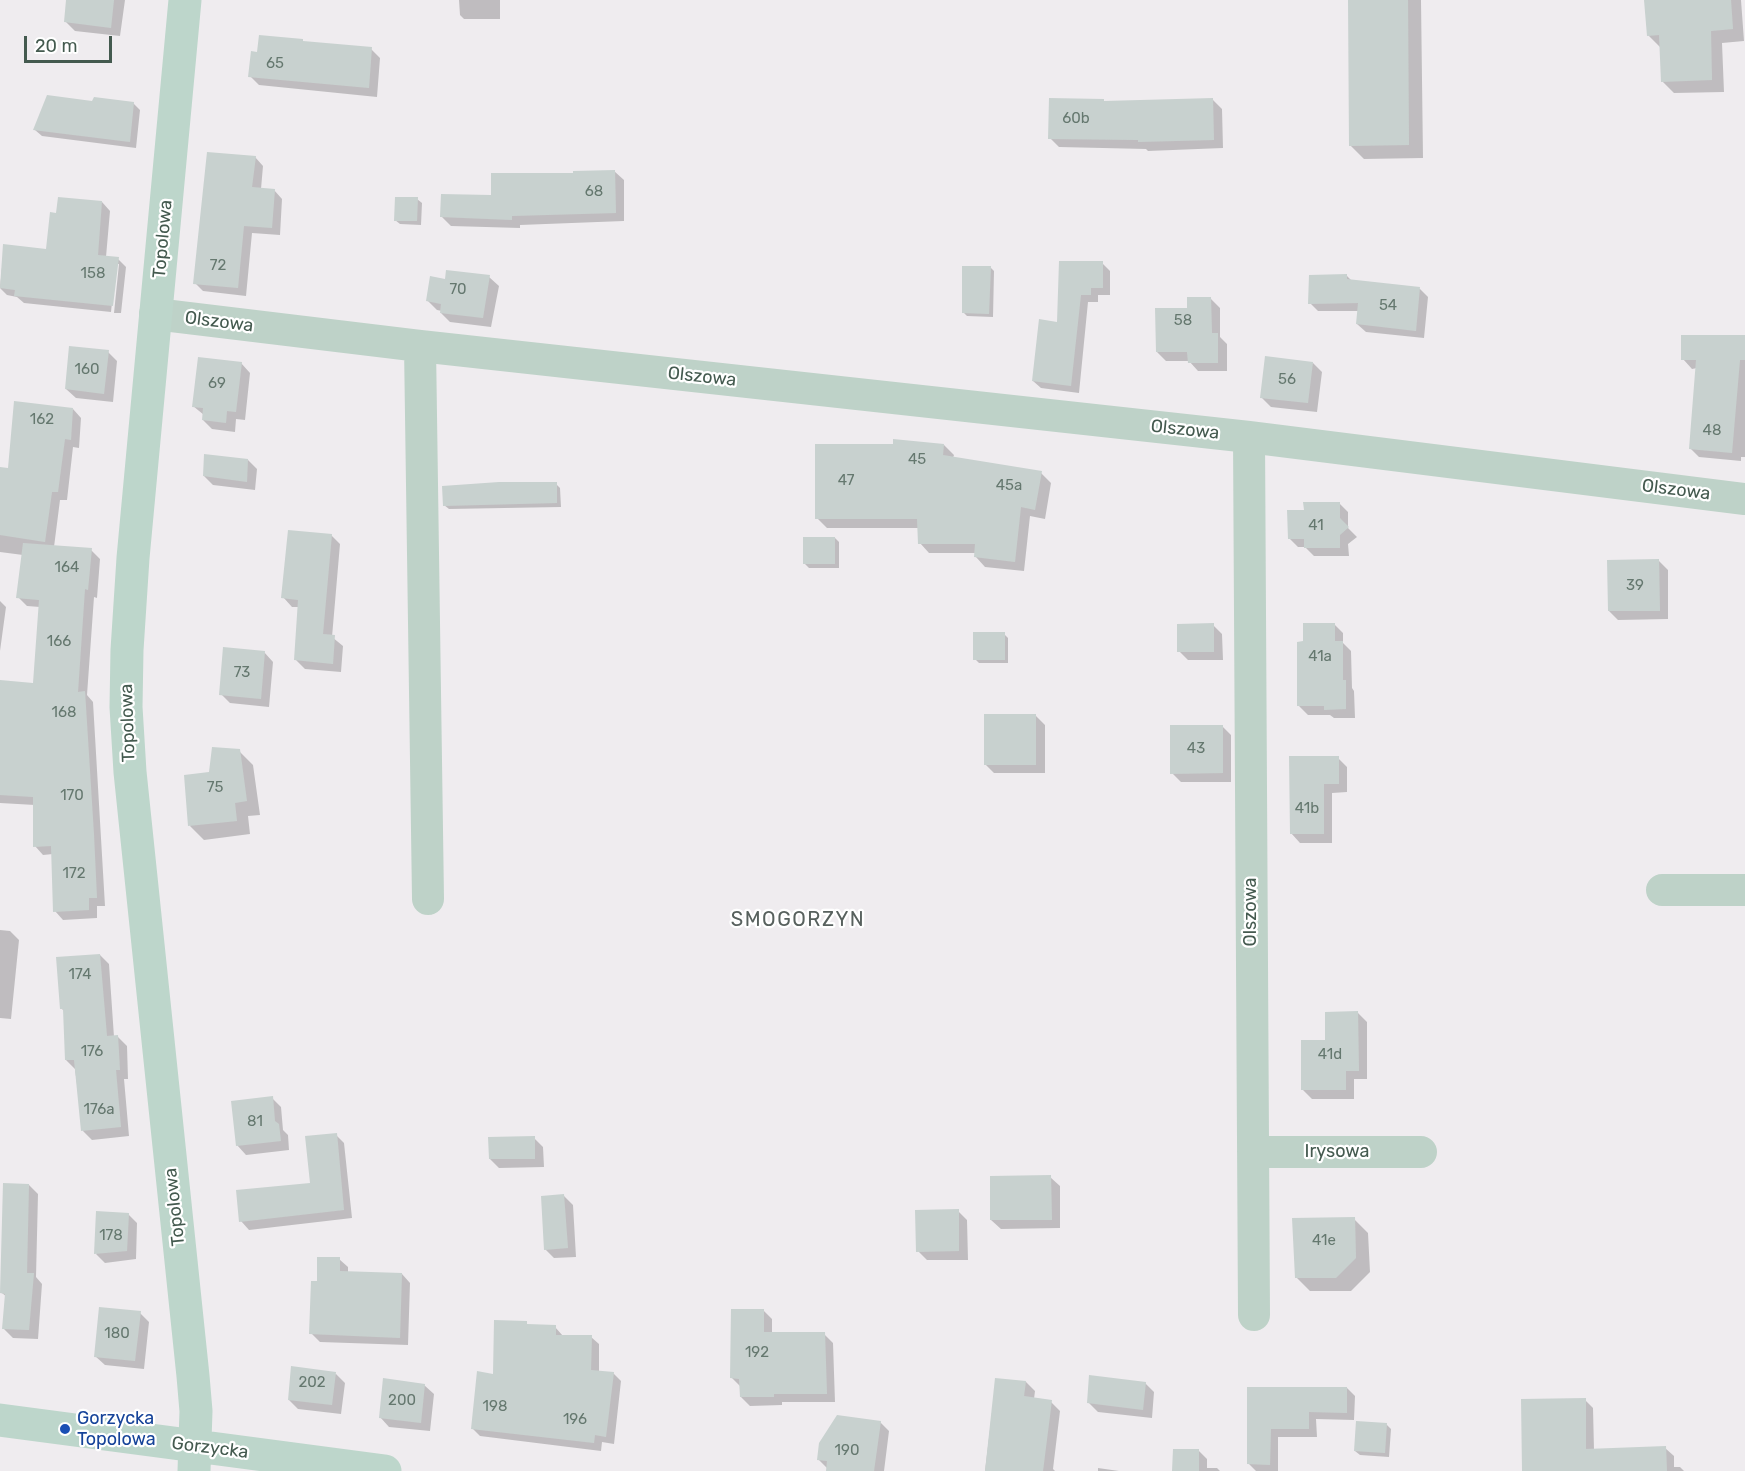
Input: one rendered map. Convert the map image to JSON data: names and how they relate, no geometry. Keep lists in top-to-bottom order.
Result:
{
  "streets": {
    "street": [
      "Topolowa",
      "Olszowa",
      "Irysowa",
      "Gorzycka"
    ]
  },
  "crossings": [
    ["Topolowa", "Olszowa"],
    ["Topolowa", "Gorzycka"],
    ["Olszowa", "Irysowa"]
  ],
  "districts": ["SMOGORZYN"],
  "places": ["Gorzycka Topolowa"],
  "house_numbers": [
    "65",
    "60b",
    "68",
    "72",
    "158",
    "70",
    "54",
    "58",
    "160",
    "56",
    "69",
    "162",
    "48",
    "45",
    "47",
    "45a",
    "41",
    "164",
    "39",
    "166",
    "41a",
    "73",
    "168",
    "43",
    "75",
    "170",
    "41b",
    "172",
    "174",
    "176",
    "41d",
    "176a",
    "81",
    "178",
    "41e",
    "180",
    "192",
    "202",
    "200",
    "198",
    "196",
    "190"
  ],
  "scale_bar": "20 m"
}
